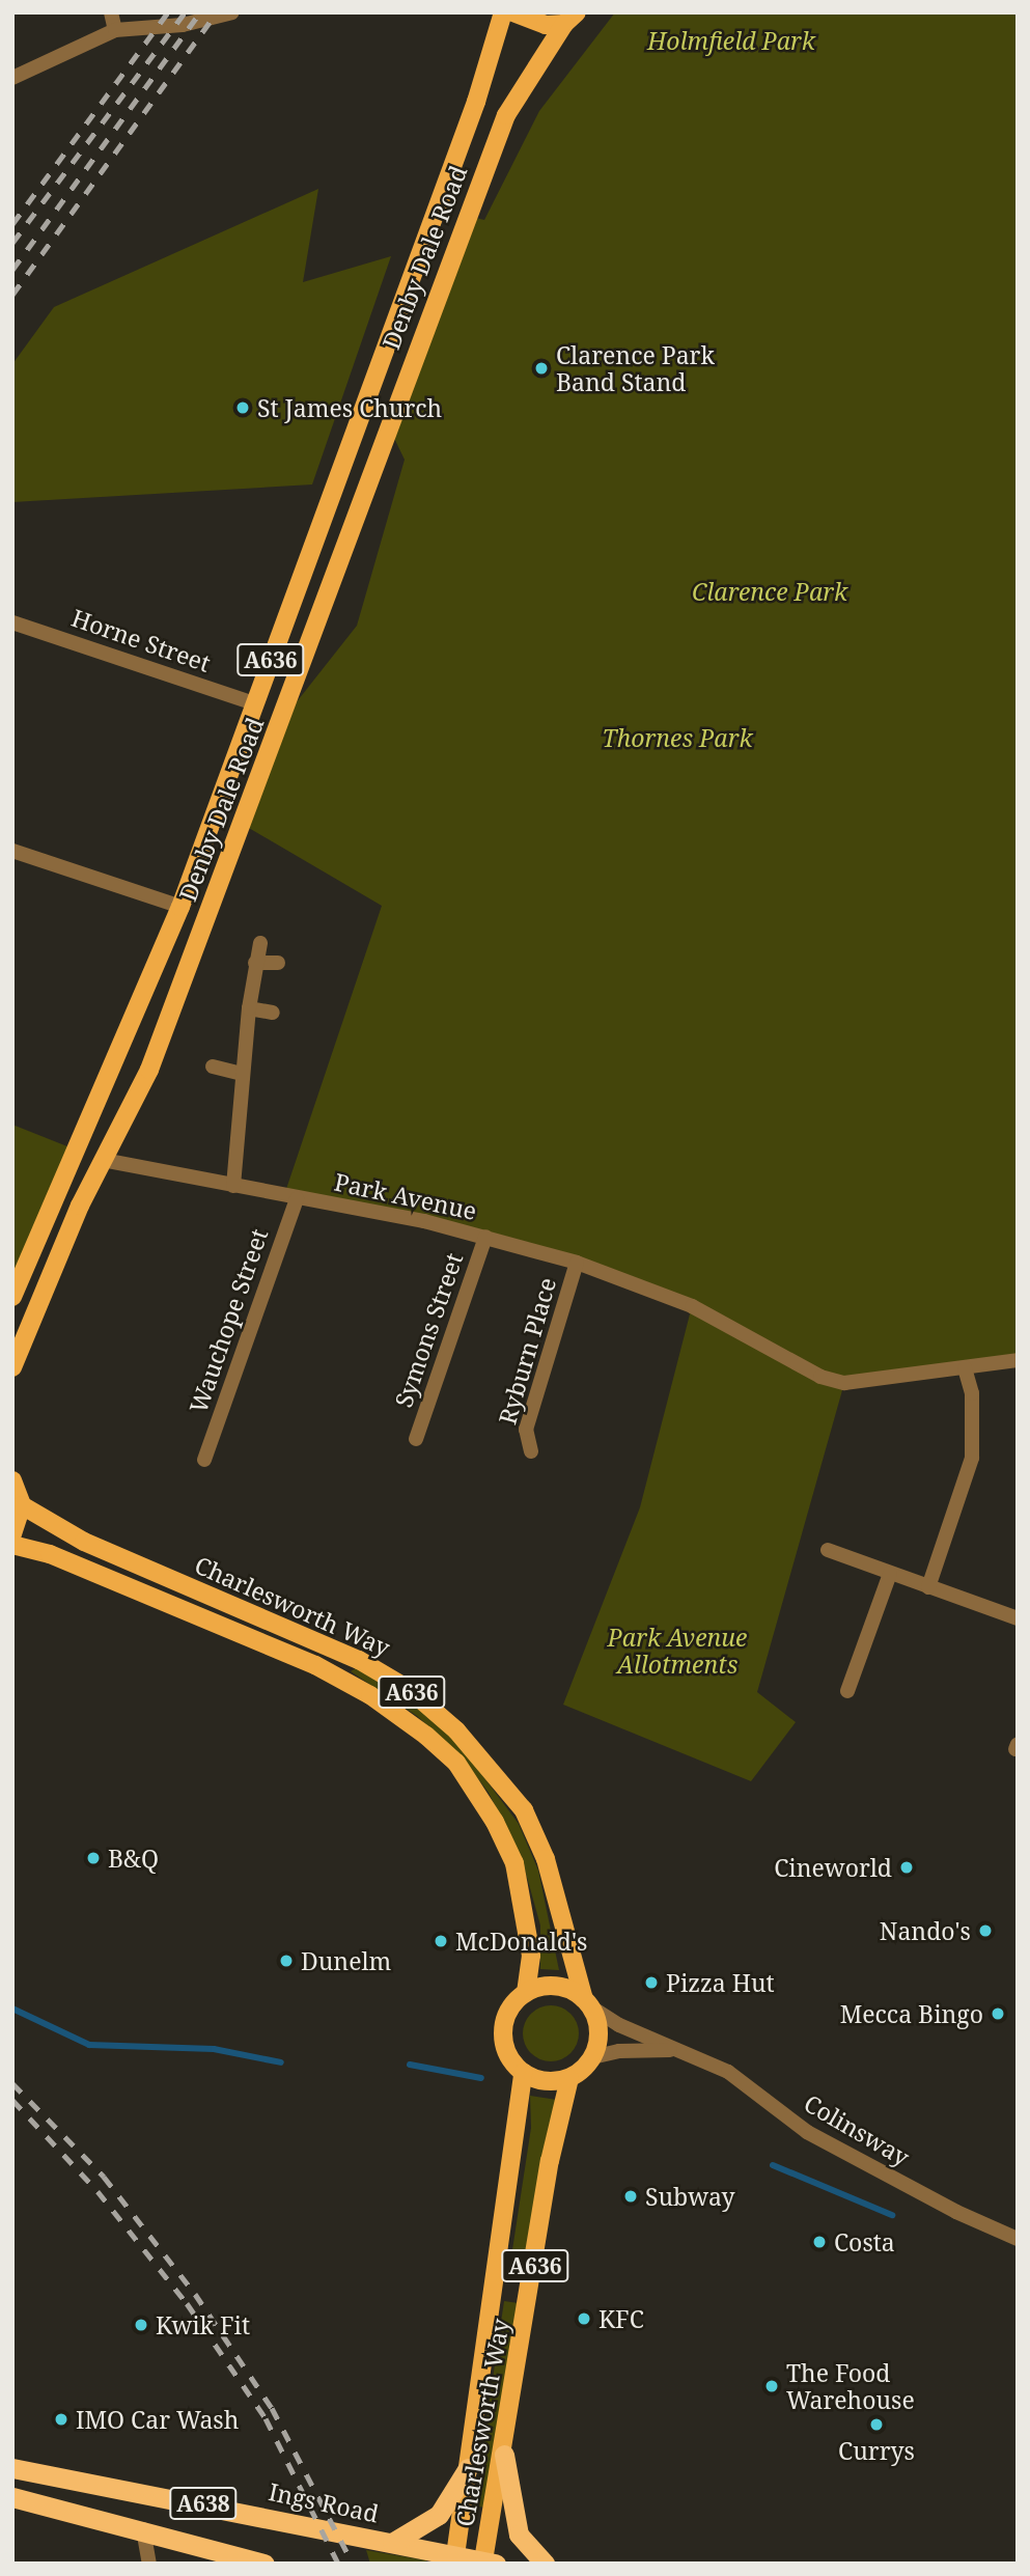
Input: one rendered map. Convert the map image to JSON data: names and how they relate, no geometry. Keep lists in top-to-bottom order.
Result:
{
  "streets": {
    "highway": ["Ings Road", "A638"],
    "main road": ["Denby Dale Road", "A636", "Charlesworth Way"],
    "street": [
      "Horne Street",
      "Park Avenue",
      "Wauchope Street",
      "Symons Street",
      "Ryburn Place",
      "Colinsway"
    ]
  },
  "crossings": [
    ["Denby Dale Road", "Horne Street"],
    ["Denby Dale Road", "A636"],
    ["Denby Dale Road", "Park Avenue"],
    ["Park Avenue", "Wauchope Street"],
    ["Park Avenue", "Symons Street"],
    ["Park Avenue", "Ryburn Place"],
    ["Charlesworth Way", "Colinsway"],
    ["Charlesworth Way", "Ings Road"]
  ],
  "parks": [
    "Holmfield Park",
    "Clarence Park",
    "Thornes Park",
    "Park Avenue Allotments"
  ],
  "places": [
    "Clarence Park Band Stand",
    "St James Church",
    "B&Q",
    "Cineworld",
    "Nando's",
    "McDonald's",
    "Dunelm",
    "Pizza Hut",
    "Mecca Bingo",
    "Subway",
    "Costa",
    "KFC",
    "Kwik Fit",
    "The Food Warehouse",
    "IMO Car Wash",
    "Currys"
  ]
}
